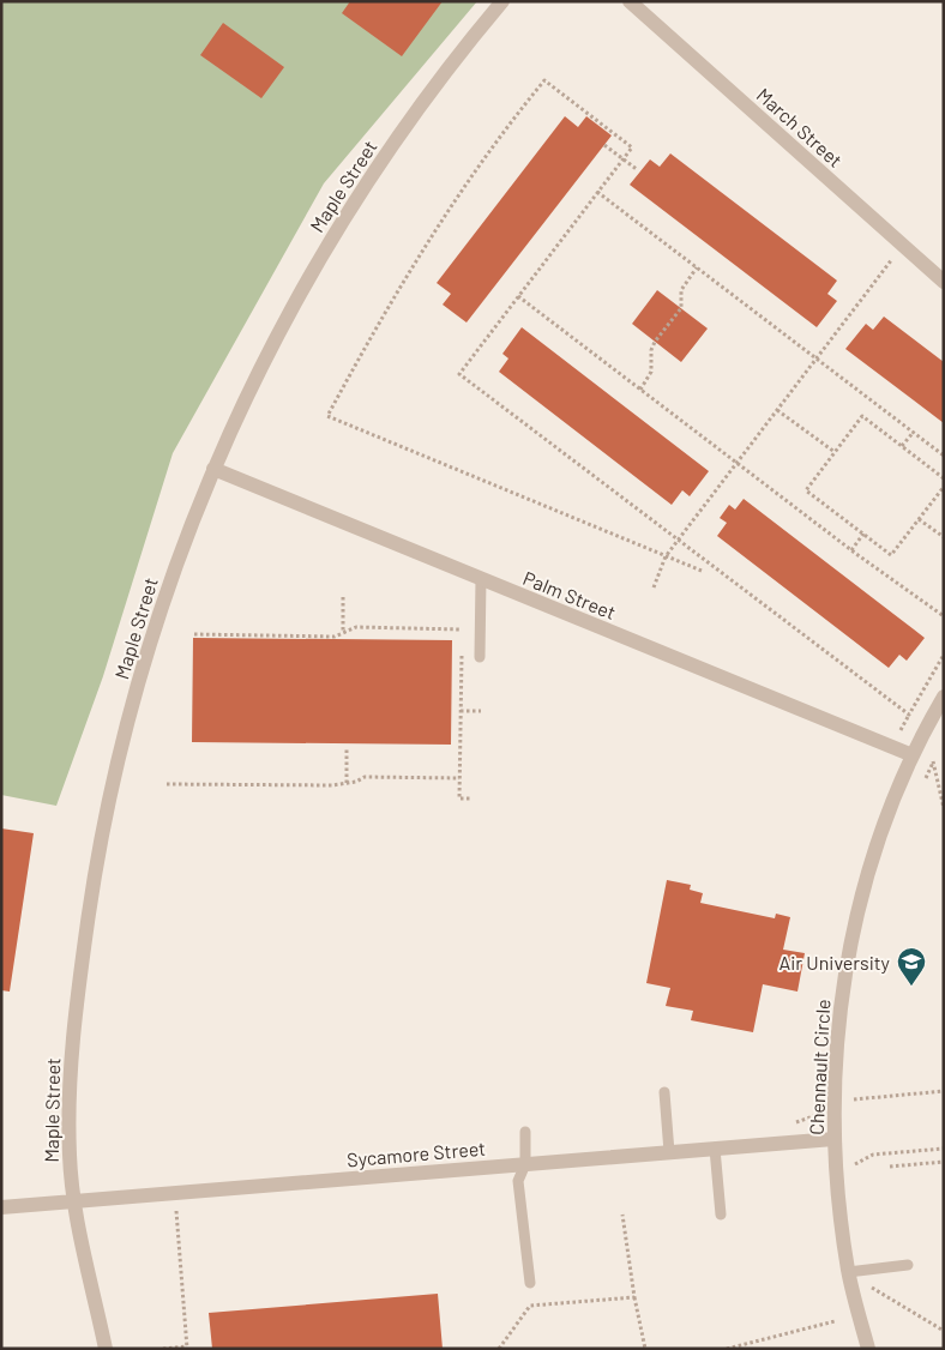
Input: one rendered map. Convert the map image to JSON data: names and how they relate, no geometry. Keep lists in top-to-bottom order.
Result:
{
  "streets": {
    "street": [
      "March Street",
      "Maple Street",
      "Palm Street",
      "Chennault Circle",
      "Sycamore Street"
    ]
  },
  "crossings": [
    ["Maple Street", "Palm Street"],
    ["Maple Street", "Sycamore Street"],
    ["Palm Street", "Chennault Circle"],
    ["Chennault Circle", "Sycamore Street"]
  ],
  "places": {
    "school or university": ["Air University"]
  }
}
